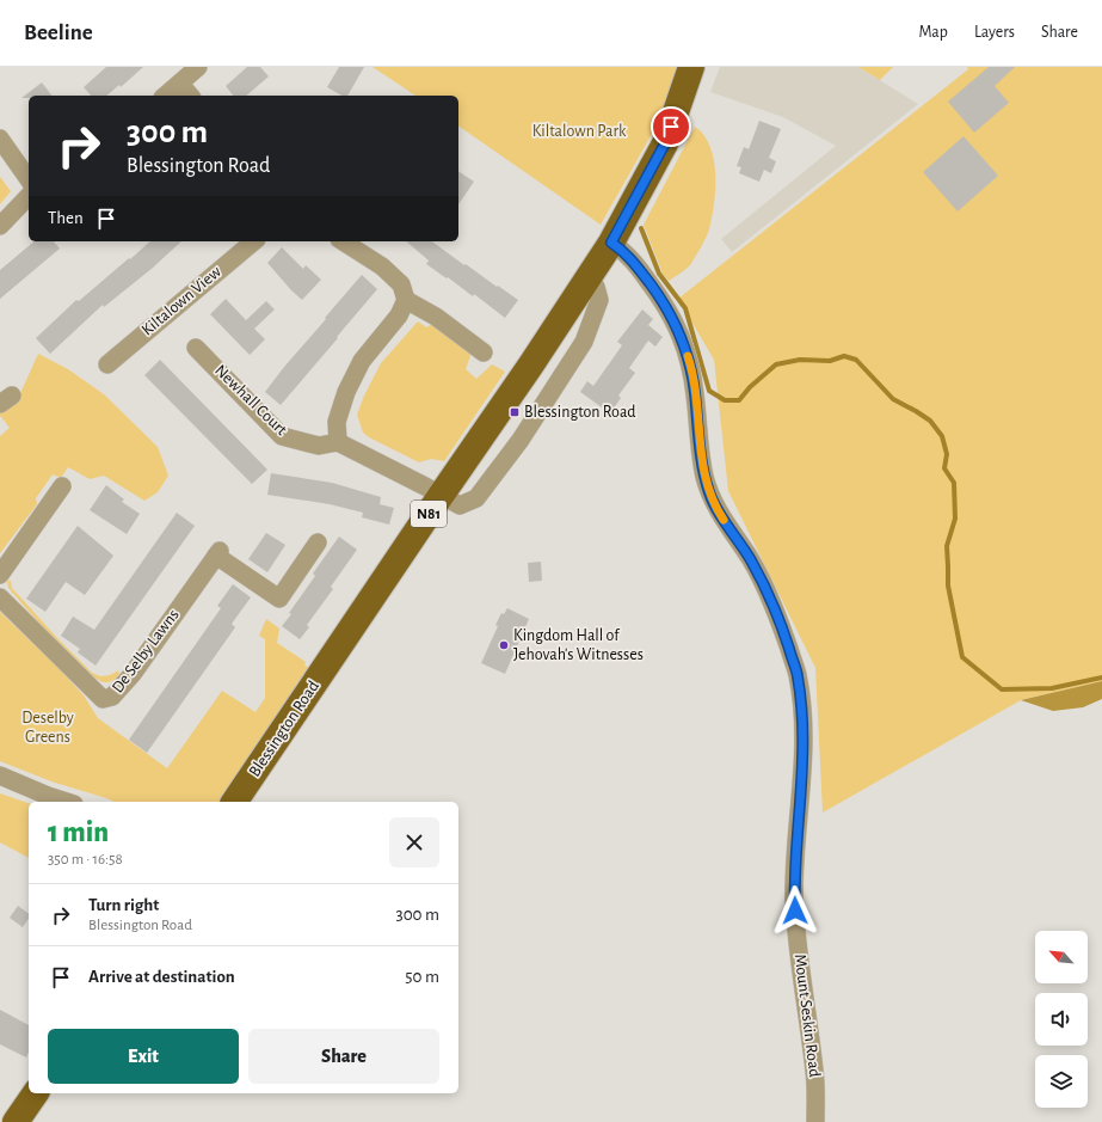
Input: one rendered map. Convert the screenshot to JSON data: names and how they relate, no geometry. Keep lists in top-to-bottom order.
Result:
{
  "streets": {
    "main road": ["N81", "Blessington Road"],
    "street": [
      "Kiltalown View",
      "Newhall Court",
      "De Selby Lawns",
      "Mount Seskin Road"
    ]
  },
  "crossings": [
    ["Blessington Road", "Mount Seskin Road"]
  ],
  "parks": ["Kiltalown Park", "Deselby Greens"],
  "places": {
    "transit": ["Blessington Road"],
    "other": ["Kingdom Hall of Jehovah's Witnesses"]
  },
  "north": "top left",
  "page": {
    "header": "Beeline",
    "nav": ["Map", "Layers", "Share"],
    "turn": ["300 m", "Blessington Road"],
    "then": "Then",
    "heading": ["1 min", "350 m · 16:58"],
    "list": [
      {
        "name": "Turn right",
        "note": "Blessington Road",
        "value": "300 m"
      },
      {
        "name": "Arrive at destination",
        "value": "50 m"
      }
    ],
    "buttons": ["Exit", "Share"]
  }
}
